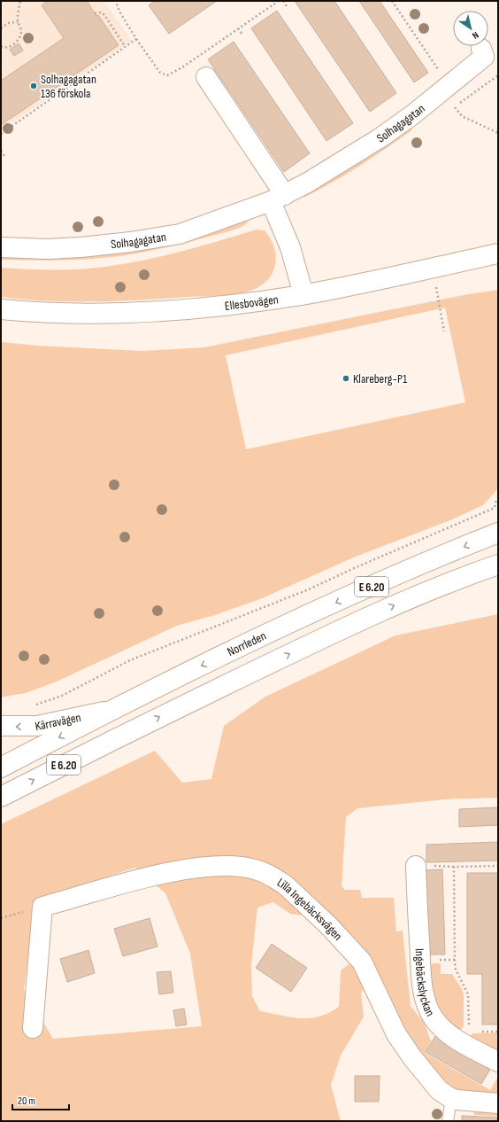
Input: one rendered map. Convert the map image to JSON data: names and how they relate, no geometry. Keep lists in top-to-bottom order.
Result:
{
  "streets": {
    "main road": [
      "Solhagagatan",
      "Ellesbovägen",
      "E 6.20",
      "Norrleden",
      "Kärravägen",
      "Lilla Ingebäcksvägen",
      "Ingebäckslyckan"
    ]
  },
  "crossings": [
    ["Norrleden", "Kärravägen"]
  ],
  "places": ["Solhagagatan 136 förskola", "Klareberg-P1"],
  "scale_bar": "20 m",
  "north": "bottom right"
}
